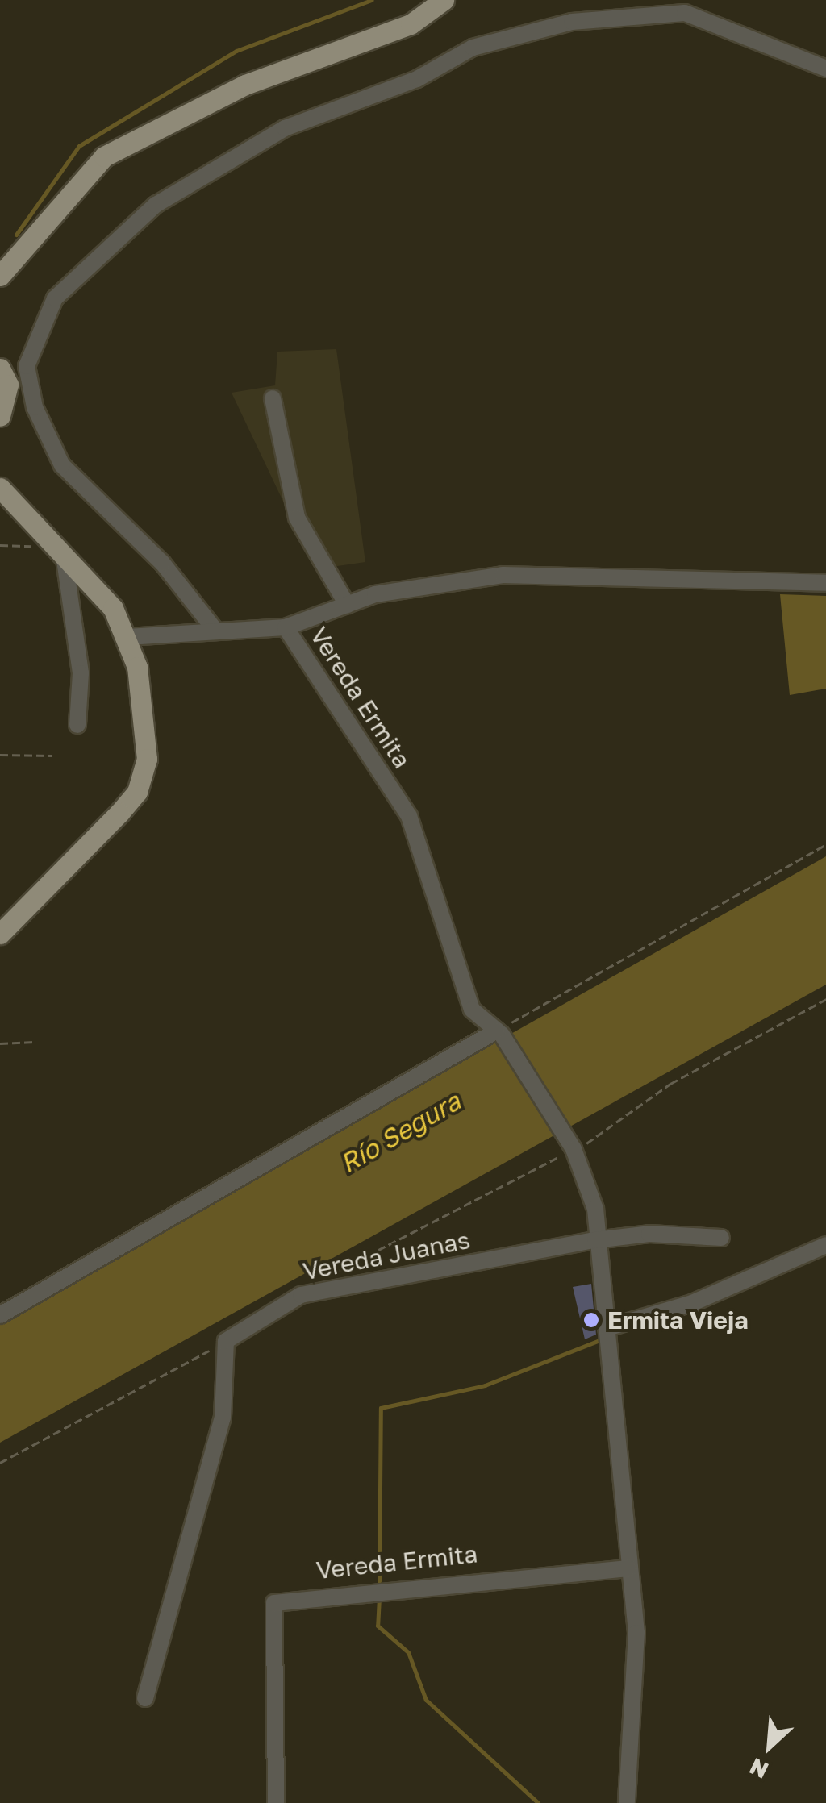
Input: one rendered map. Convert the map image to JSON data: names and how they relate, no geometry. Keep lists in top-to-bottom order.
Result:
{
  "streets": {
    "street": ["Vereda Ermita", "Vereda Juanas"]
  },
  "crossings": [
    ["Vereda Ermita", "Vereda Juanas"]
  ],
  "water": ["Río Segura"],
  "places": ["Ermita Vieja"],
  "north": "bottom left"
}
